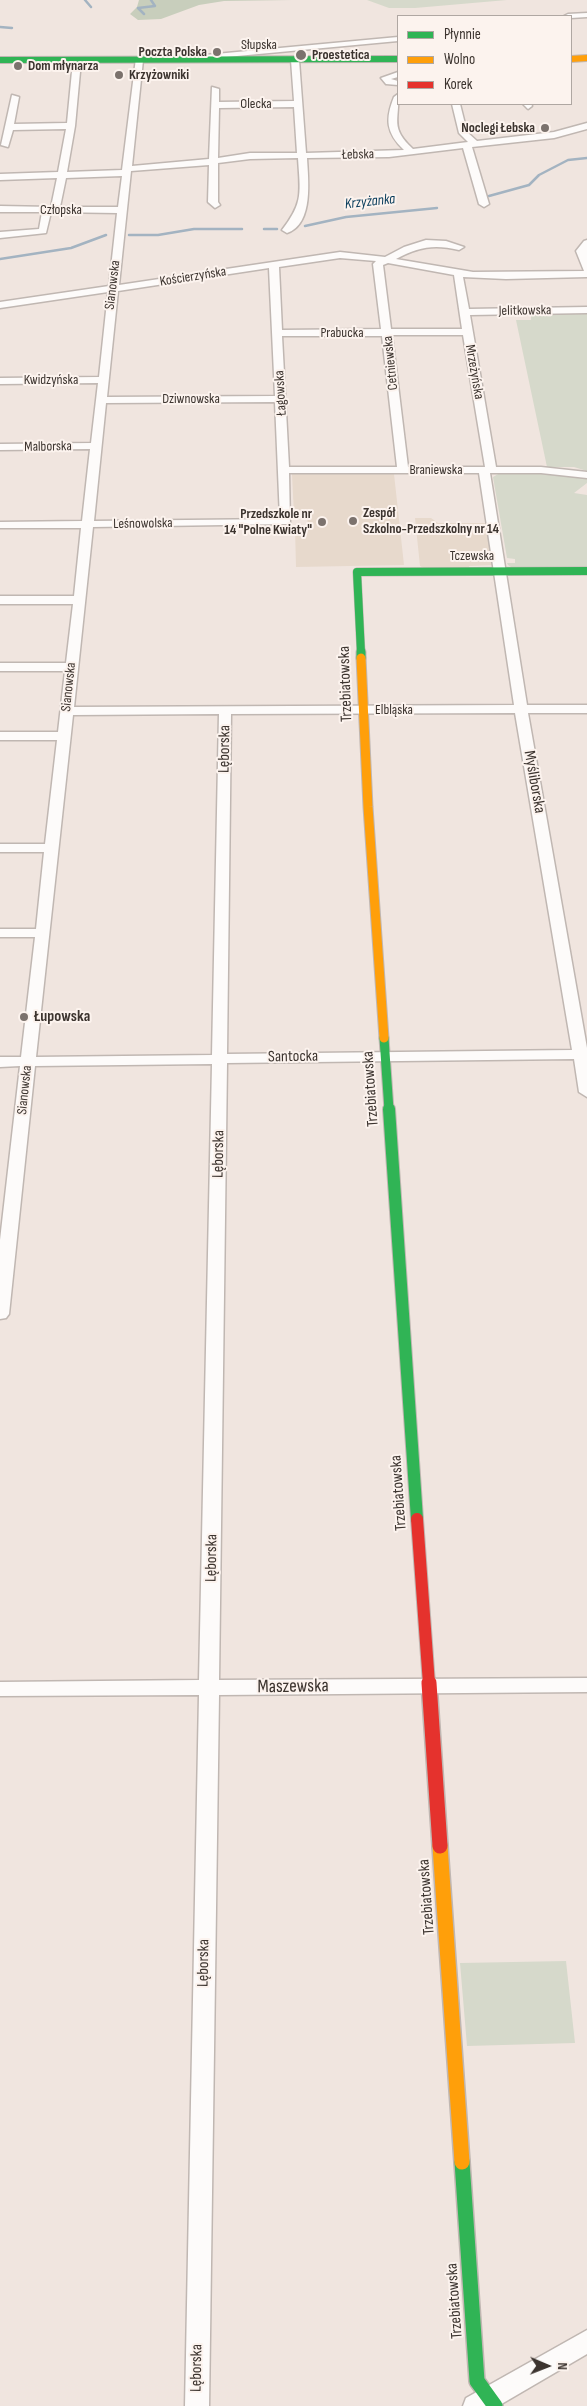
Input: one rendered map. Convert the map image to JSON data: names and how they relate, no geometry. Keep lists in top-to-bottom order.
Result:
{
  "streets": {
    "street": [
      "Słupska",
      "Olecka",
      "Łebska",
      "Człopska",
      "Kościerzyńska",
      "Sianowska",
      "Jelitkowska",
      "Prabucka",
      "Cetniewska",
      "Mrzeżyńska",
      "Kwidzyńska",
      "Łagowska",
      "Dziwnowska",
      "Malborska",
      "Braniewska",
      "Leśnowolska",
      "Tczewska",
      "Trzebiatowska",
      "Elbląska",
      "Lęborska",
      "Myśliborska",
      "Santocka",
      "Maszewska"
    ]
  },
  "crossings": [
    ["Słupska", "Sianowska"],
    ["Łebska", "Sianowska"],
    ["Człopska", "Sianowska"],
    ["Kościerzyńska", "Sianowska"],
    ["Kościerzyńska", "Cetniewska"],
    ["Kościerzyńska", "Mrzeżyńska"],
    ["Kościerzyńska", "Łagowska"],
    ["Sianowska", "Kwidzyńska"],
    ["Sianowska", "Dziwnowska"],
    ["Sianowska", "Malborska"],
    ["Sianowska", "Leśnowolska"],
    ["Sianowska", "Elbląska"],
    ["Sianowska", "Santocka"],
    ["Jelitkowska", "Mrzeżyńska"],
    ["Prabucka", "Cetniewska"],
    ["Prabucka", "Mrzeżyńska"],
    ["Prabucka", "Łagowska"],
    ["Cetniewska", "Braniewska"],
    ["Mrzeżyńska", "Braniewska"],
    ["Mrzeżyńska", "Myśliborska"],
    ["Łagowska", "Dziwnowska"],
    ["Łagowska", "Braniewska"],
    ["Łagowska", "Leśnowolska"],
    ["Braniewska", "Myśliborska"],
    ["Tczewska", "Trzebiatowska"],
    ["Tczewska", "Myśliborska"],
    ["Trzebiatowska", "Elbląska"],
    ["Trzebiatowska", "Santocka"],
    ["Trzebiatowska", "Maszewska"],
    ["Elbląska", "Lęborska"],
    ["Elbląska", "Myśliborska"],
    ["Lęborska", "Santocka"],
    ["Lęborska", "Maszewska"],
    ["Myśliborska", "Santocka"]
  ],
  "water": ["Krzyżanka"],
  "places": [
    "Poczta Polska",
    "Proestetica",
    "Dom młynarza",
    "Krzyżowniki",
    "Noclegi Łebska",
    "Zespół Szkolno-Przedszkolny nr 14",
    "Przedszkole nr 14 \"Polne Kwiaty\"",
    "Łupowska"
  ],
  "legend": ["Płynnie", "Wolno", "Korek"],
  "north": "right"
}
